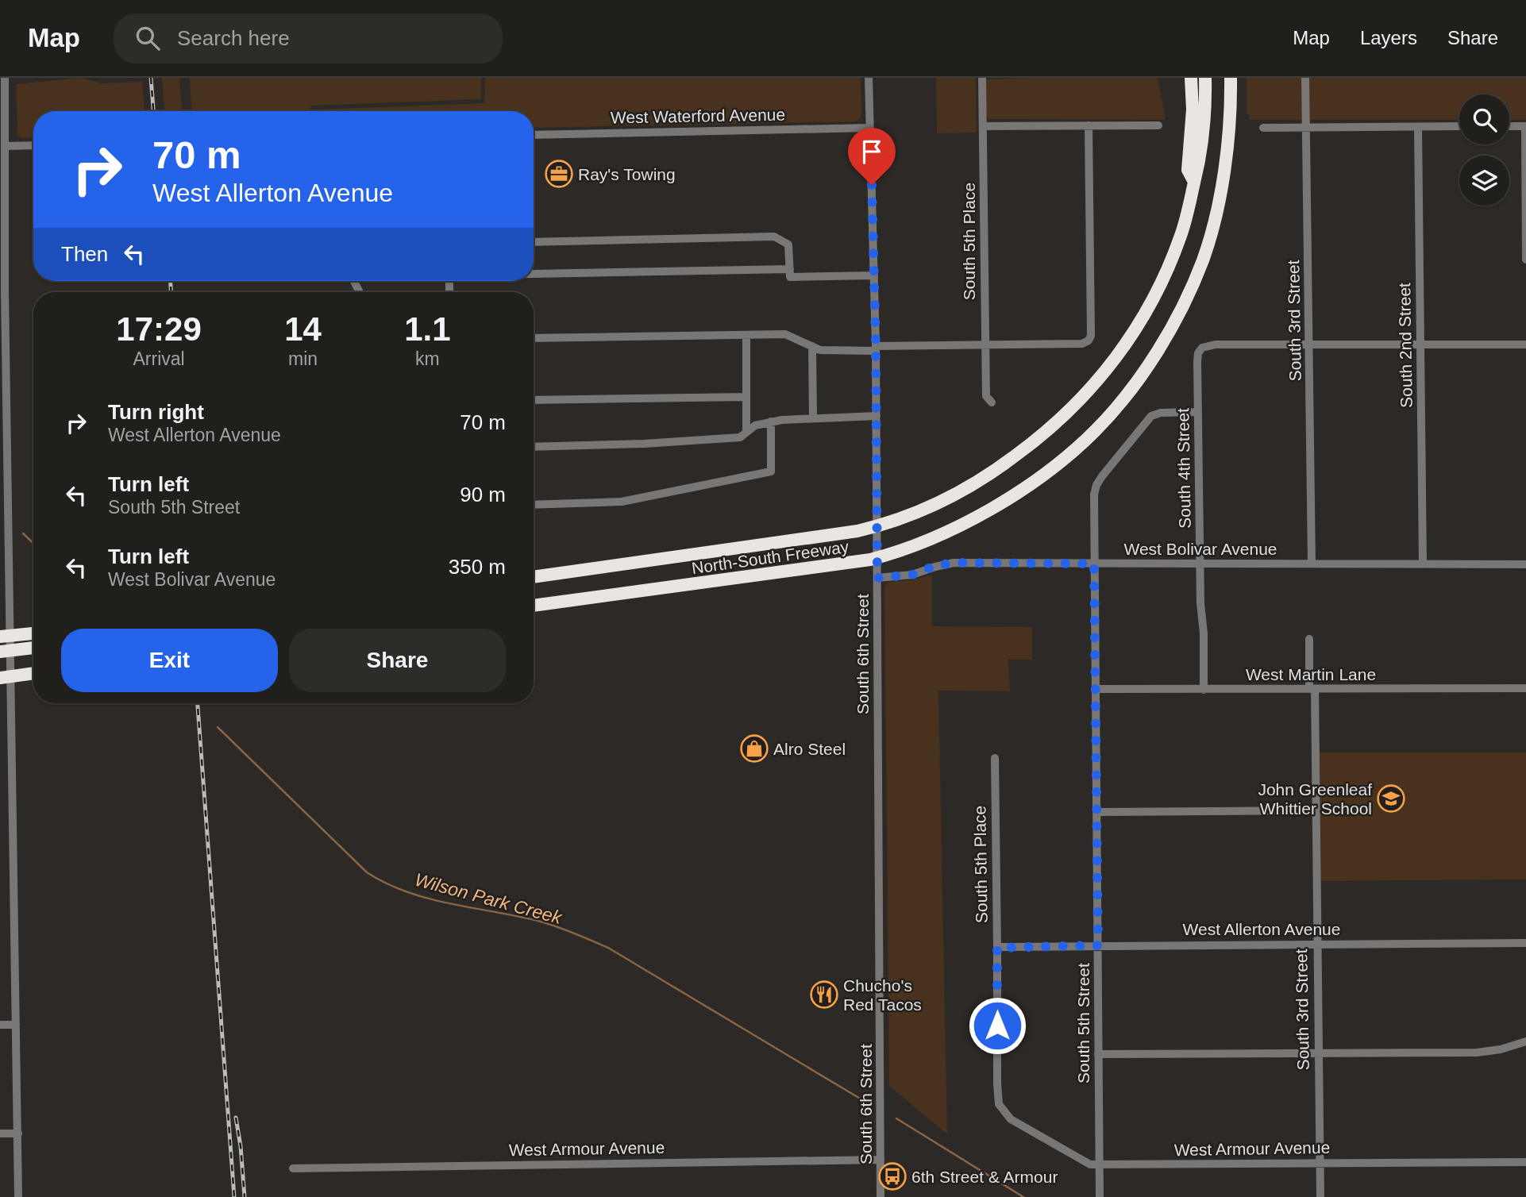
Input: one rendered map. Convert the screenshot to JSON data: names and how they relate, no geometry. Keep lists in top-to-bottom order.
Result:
{
  "streets": {
    "highway": ["North-South Freeway"],
    "street": [
      "West Waterford Avenue",
      "South 5th Place",
      "South 3rd Street",
      "South 2nd Street",
      "South 4th Street",
      "West Bolivar Avenue",
      "South 6th Street",
      "West Martin Lane",
      "West Allerton Avenue",
      "South 5th Street",
      "West Armour Avenue"
    ]
  },
  "crossings": [
    ["West Waterford Avenue", "South 6th Street"],
    ["South 5th Place", "West Allerton Avenue"],
    ["South 5th Place", "West Armour Avenue"],
    ["South 3rd Street", "South 4th Street"],
    ["South 3rd Street", "West Bolivar Avenue"],
    ["South 3rd Street", "West Martin Lane"],
    ["South 3rd Street", "West Allerton Avenue"],
    ["South 3rd Street", "West Armour Avenue"],
    ["South 2nd Street", "West Bolivar Avenue"],
    ["South 4th Street", "West Bolivar Avenue"],
    ["South 4th Street", "West Martin Lane"],
    ["South 4th Street", "South 5th Street"],
    ["West Bolivar Avenue", "South 6th Street"],
    ["West Bolivar Avenue", "South 5th Street"],
    ["South 6th Street", "West Armour Avenue"],
    ["West Martin Lane", "South 5th Street"],
    ["West Allerton Avenue", "South 5th Street"],
    ["South 5th Street", "West Armour Avenue"]
  ],
  "water": ["Wilson Park Creek"],
  "places": {
    "office": ["Ray's Towing"],
    "shop": ["Alro Steel"],
    "school or university": ["John Greenleaf Whittier School"],
    "restaurant": ["Chucho's Red Tacos"],
    "bus stop": ["6th Street & Armour"]
  },
  "page": {
    "header": "Map",
    "search": "Search here",
    "nav": ["Map", "Layers", "Share"],
    "turn": ["70 m", "West Allerton Avenue"],
    "then": "Then",
    "eta": [
      "17:29",
      "Arrival",
      "14",
      "min",
      "1.1",
      "km"
    ],
    "list": [
      {
        "name": "Turn right",
        "note": "West Allerton Avenue",
        "value": "70 m"
      },
      {
        "name": "Turn left",
        "note": "South 5th Street",
        "value": "90 m"
      },
      {
        "name": "Turn left",
        "note": "West Bolivar Avenue",
        "value": "350 m"
      }
    ],
    "buttons": ["Exit", "Share"]
  }
}
